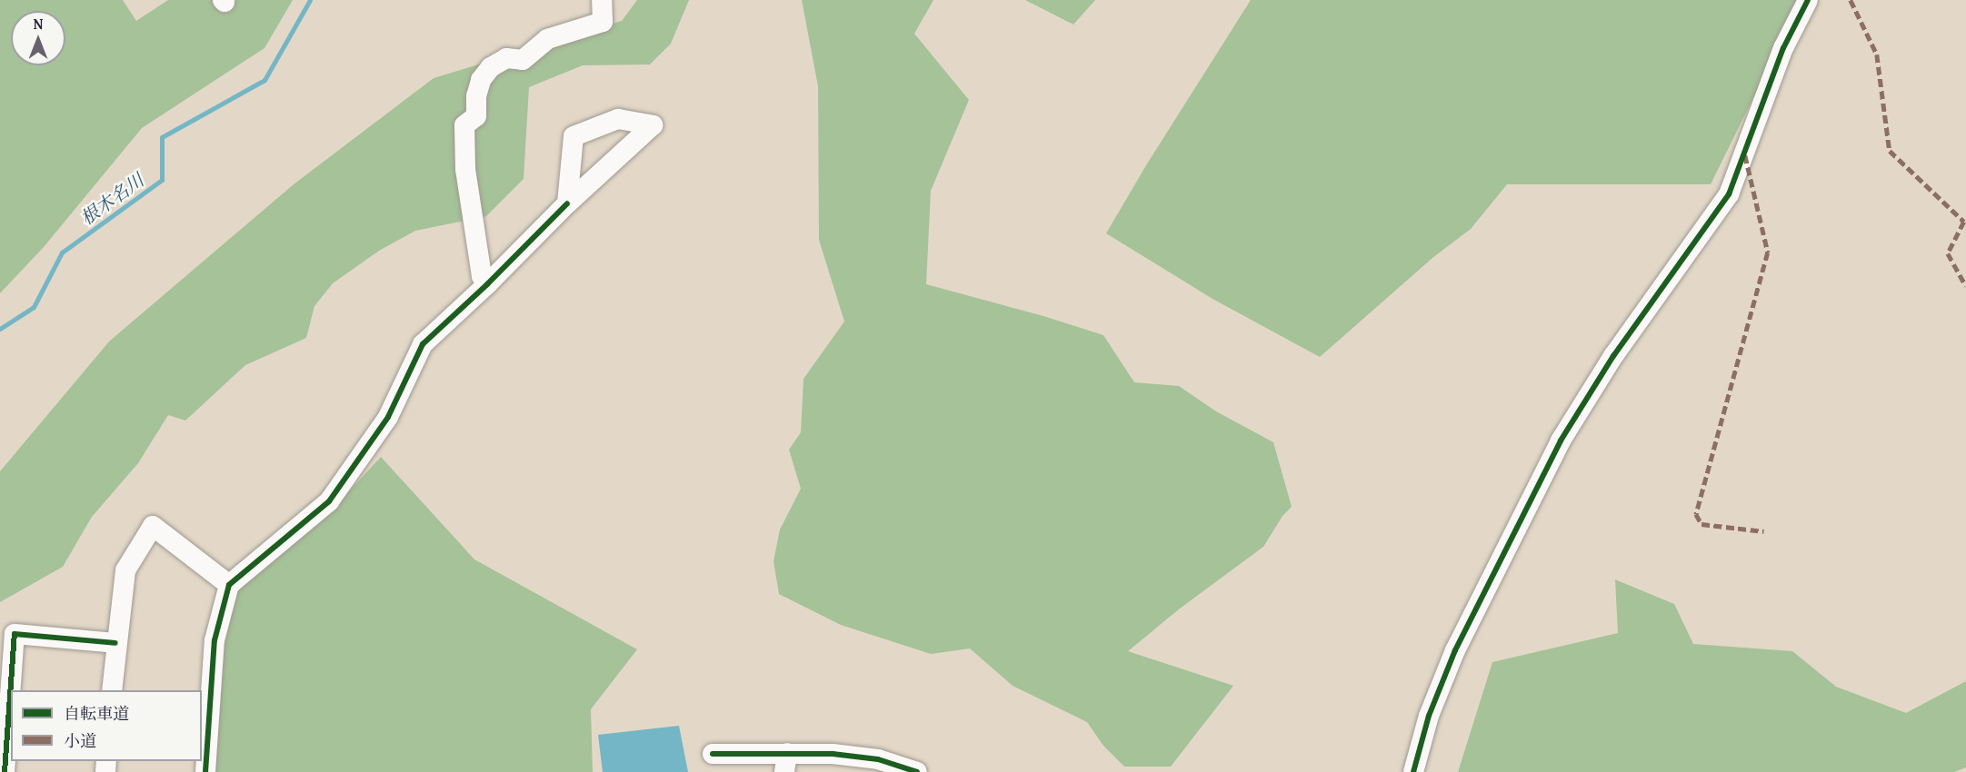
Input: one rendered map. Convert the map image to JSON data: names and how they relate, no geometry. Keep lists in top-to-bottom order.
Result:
{
  "water": ["根木名川"],
  "legend": ["自転車道", "小道"],
  "north": "top"
}
